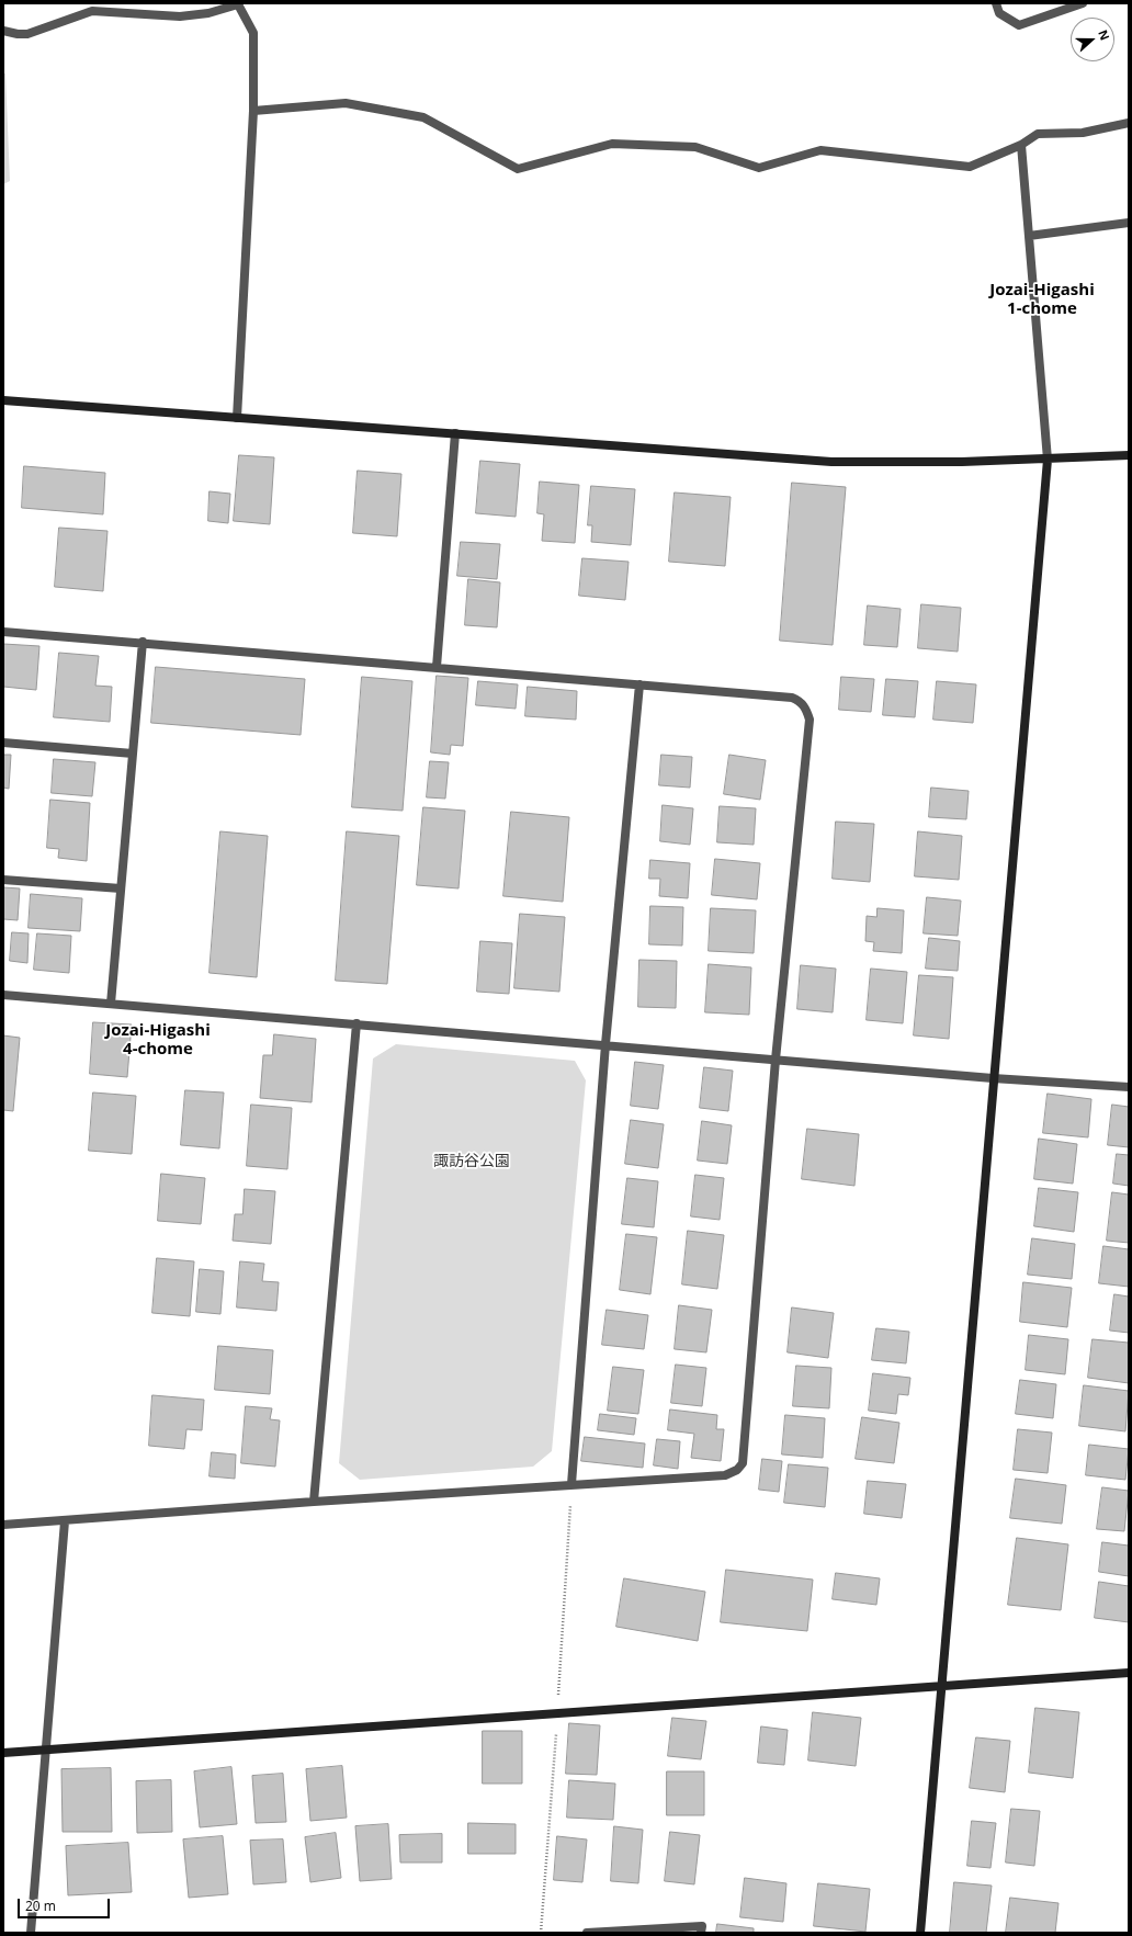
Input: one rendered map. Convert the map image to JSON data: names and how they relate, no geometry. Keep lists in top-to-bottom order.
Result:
{
  "districts": ["Jozai-Higashi 1-chome", "Jozai-Higashi 4-chome"],
  "parks": ["諏訪谷公園"],
  "scale_bar": "20 m",
  "north": "right"
}
